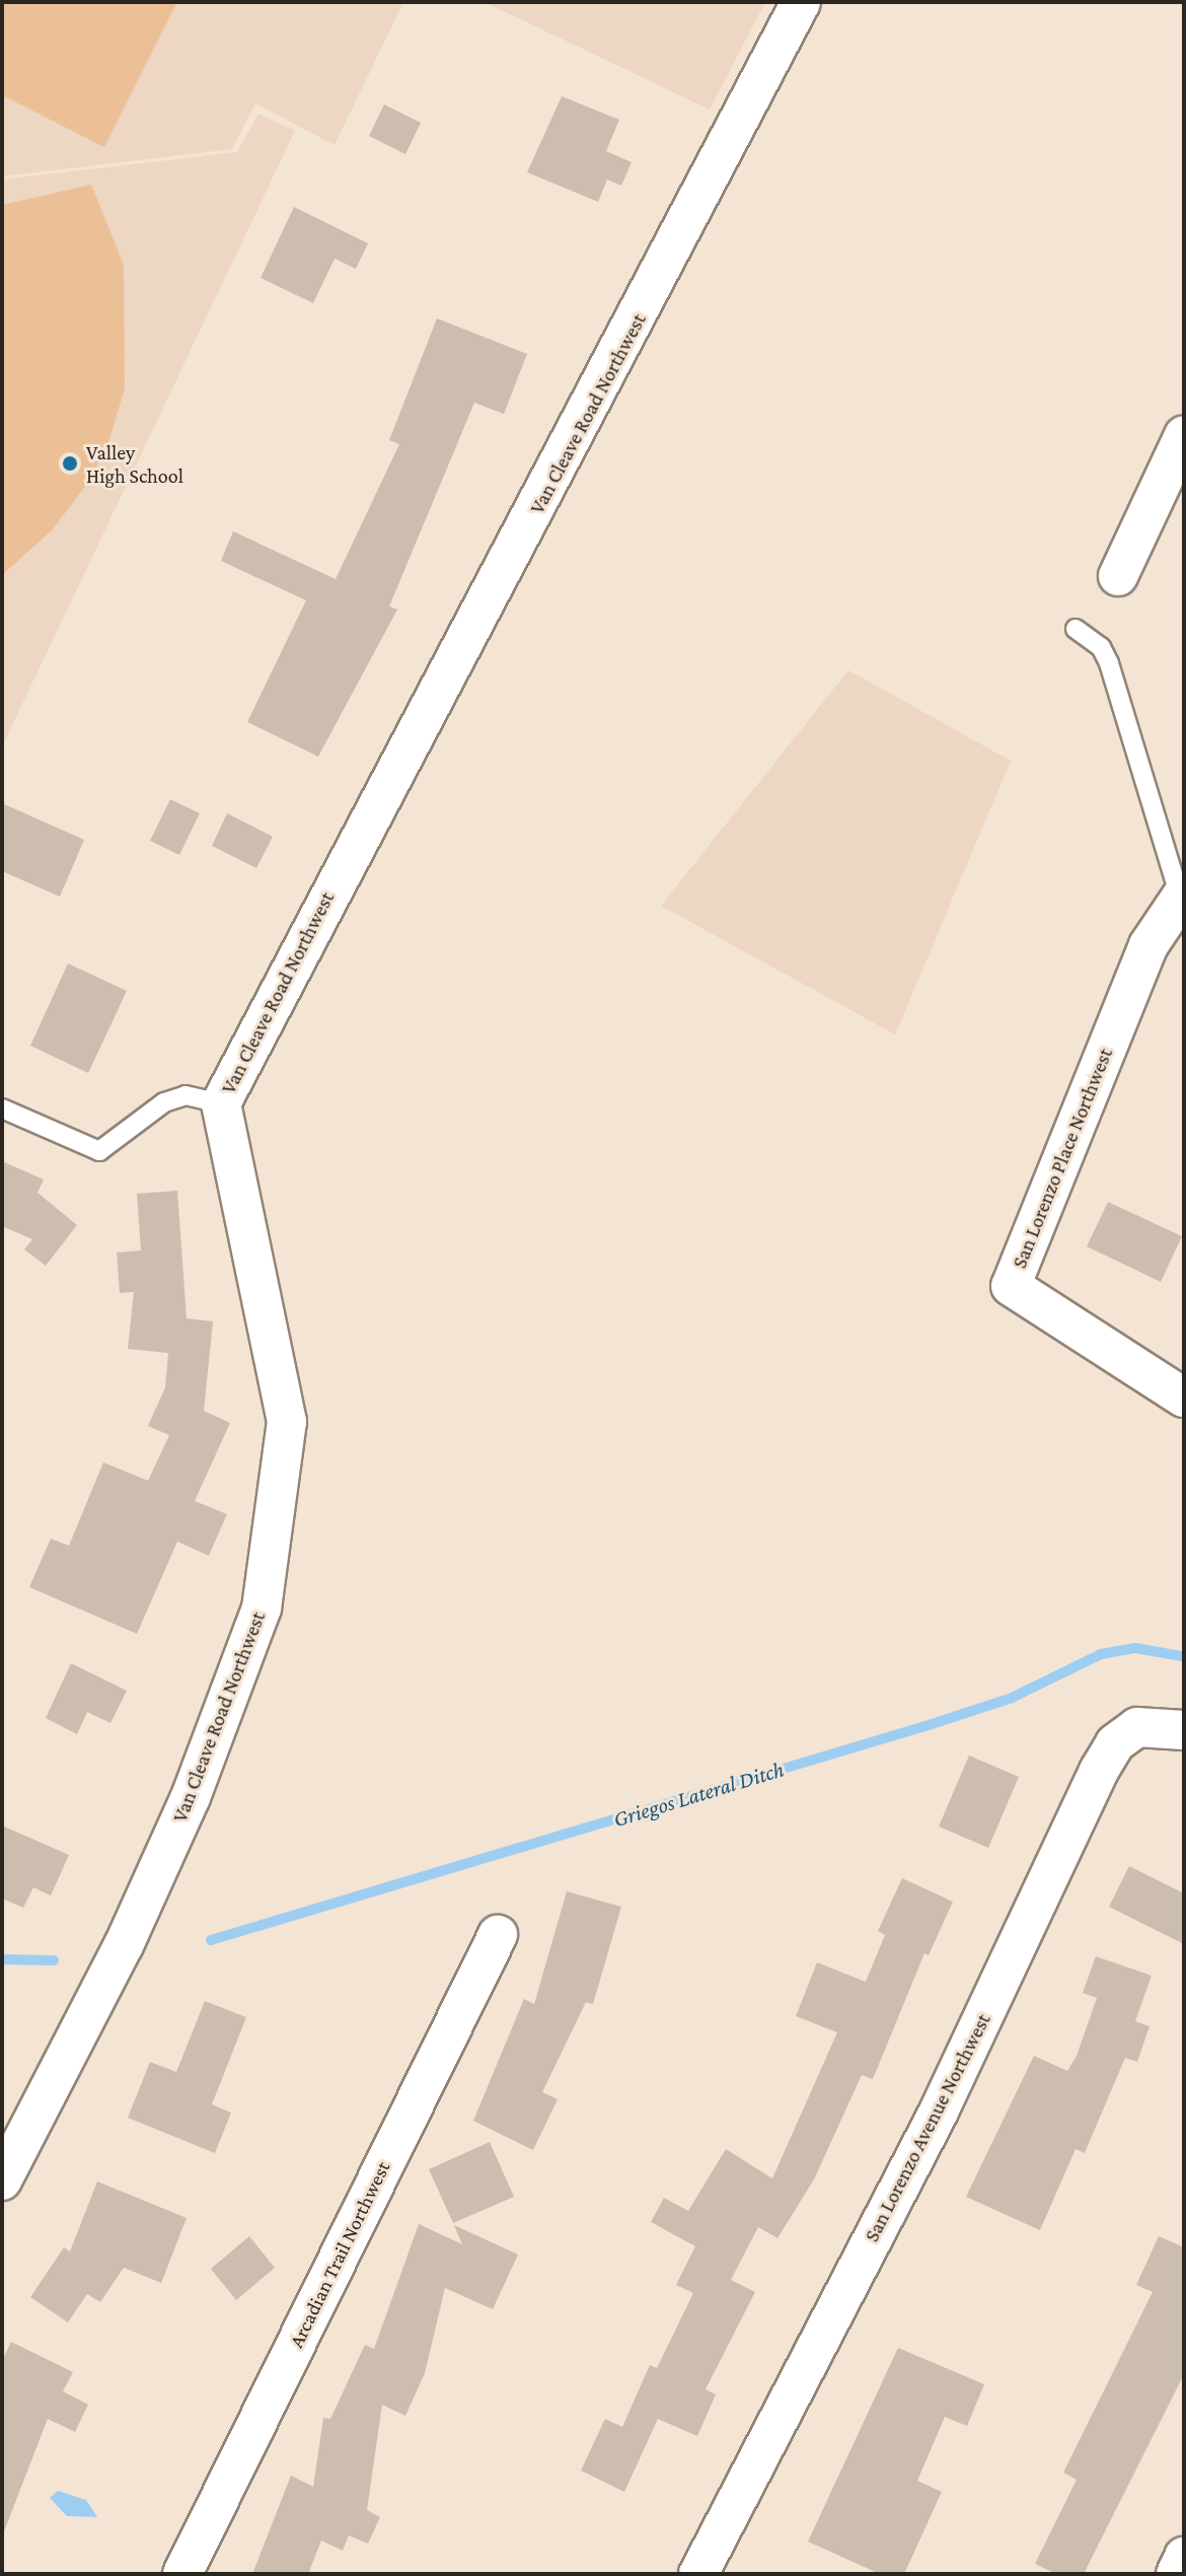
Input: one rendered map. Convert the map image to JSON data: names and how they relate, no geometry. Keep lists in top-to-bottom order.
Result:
{
  "streets": {
    "street": [
      "Van Cleave Road Northwest",
      "San Lorenzo Place Northwest",
      "San Lorenzo Avenue Northwest",
      "Arcadian Trail Northwest"
    ]
  },
  "water": ["Griegos Lateral Ditch"],
  "places": ["Valley High School"]
}
